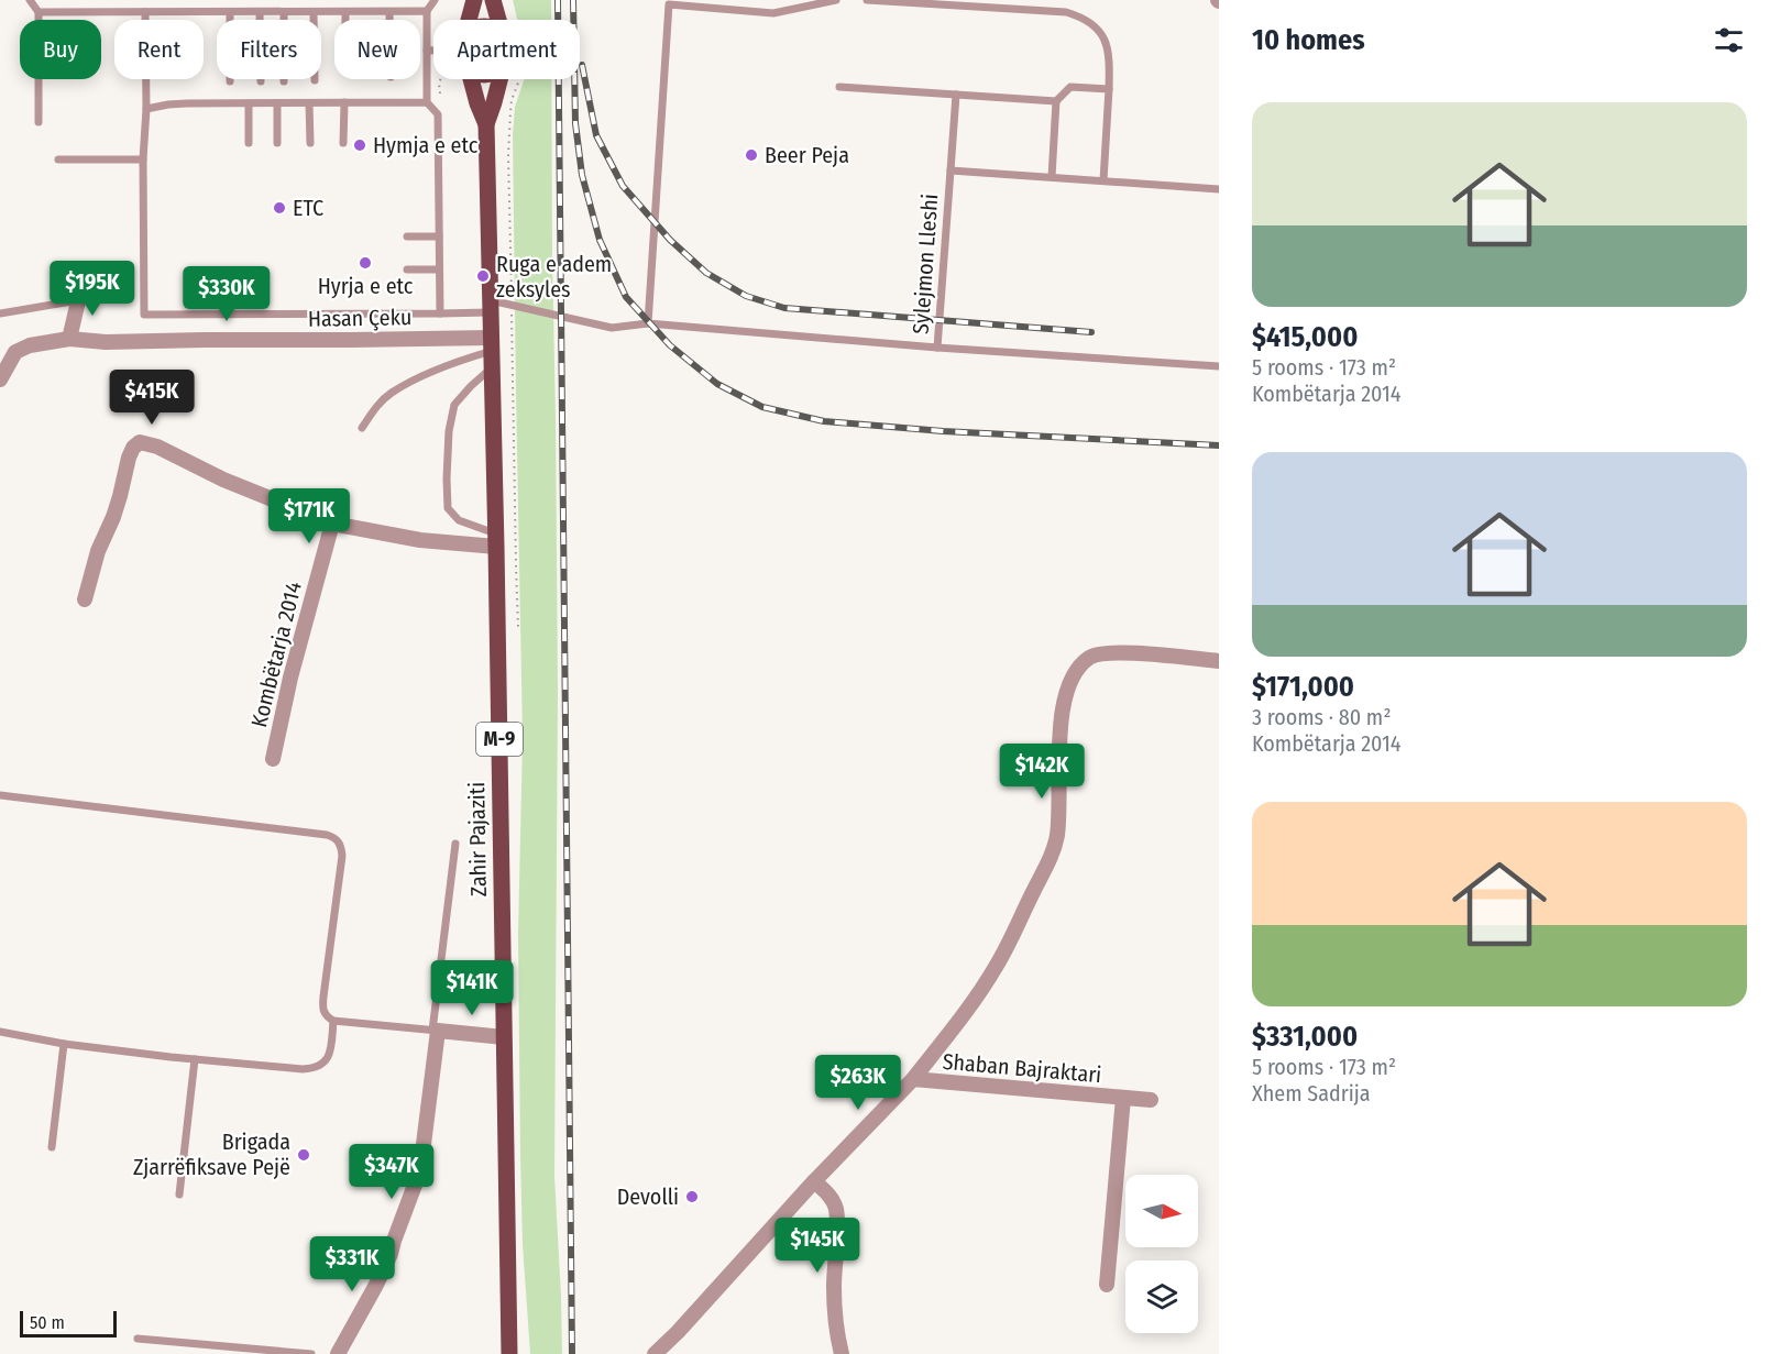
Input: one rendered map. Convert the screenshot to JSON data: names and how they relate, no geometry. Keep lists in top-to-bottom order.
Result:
{
  "streets": {
    "main road": ["M-9", "Zahir Pajaziti"],
    "street": ["Hasan Çeku", "Kombëtarja 2014", "Shaban Bajraktari"],
    "lane": ["Sylejmon Lleshi"]
  },
  "crossings": [
    ["Hasan Çeku", "Zahir Pajaziti"]
  ],
  "places": [
    "Hymja e etc",
    "Beer Peja",
    "ETC",
    "Hyrja e etc",
    "Ruga e adem zeksyles",
    "Brigada Zjarrëfiksave Pejë",
    "Devolli"
  ],
  "scale_bar": "50 m",
  "north": "right",
  "page": {
    "heading": "10 homes",
    "chip": [
      "Buy",
      "Rent",
      "Filters",
      "New",
      "Apartment"
    ],
    "list": [
      {
        "name": "$415,000",
        "note": "5 rooms · 173 m² · Kombëtarja 2014"
      },
      {
        "name": "$171,000",
        "note": "3 rooms · 80 m² · Kombëtarja 2014"
      },
      {
        "name": "$331,000",
        "note": "5 rooms · 173 m² · Xhem Sadrija"
      }
    ],
    "price": [
      "$195K",
      "$330K",
      "$415K",
      "$171K",
      "$142K",
      "$141K",
      "$263K",
      "$347K",
      "$145K",
      "$331K"
    ],
    "scale": "50 m"
  }
}
